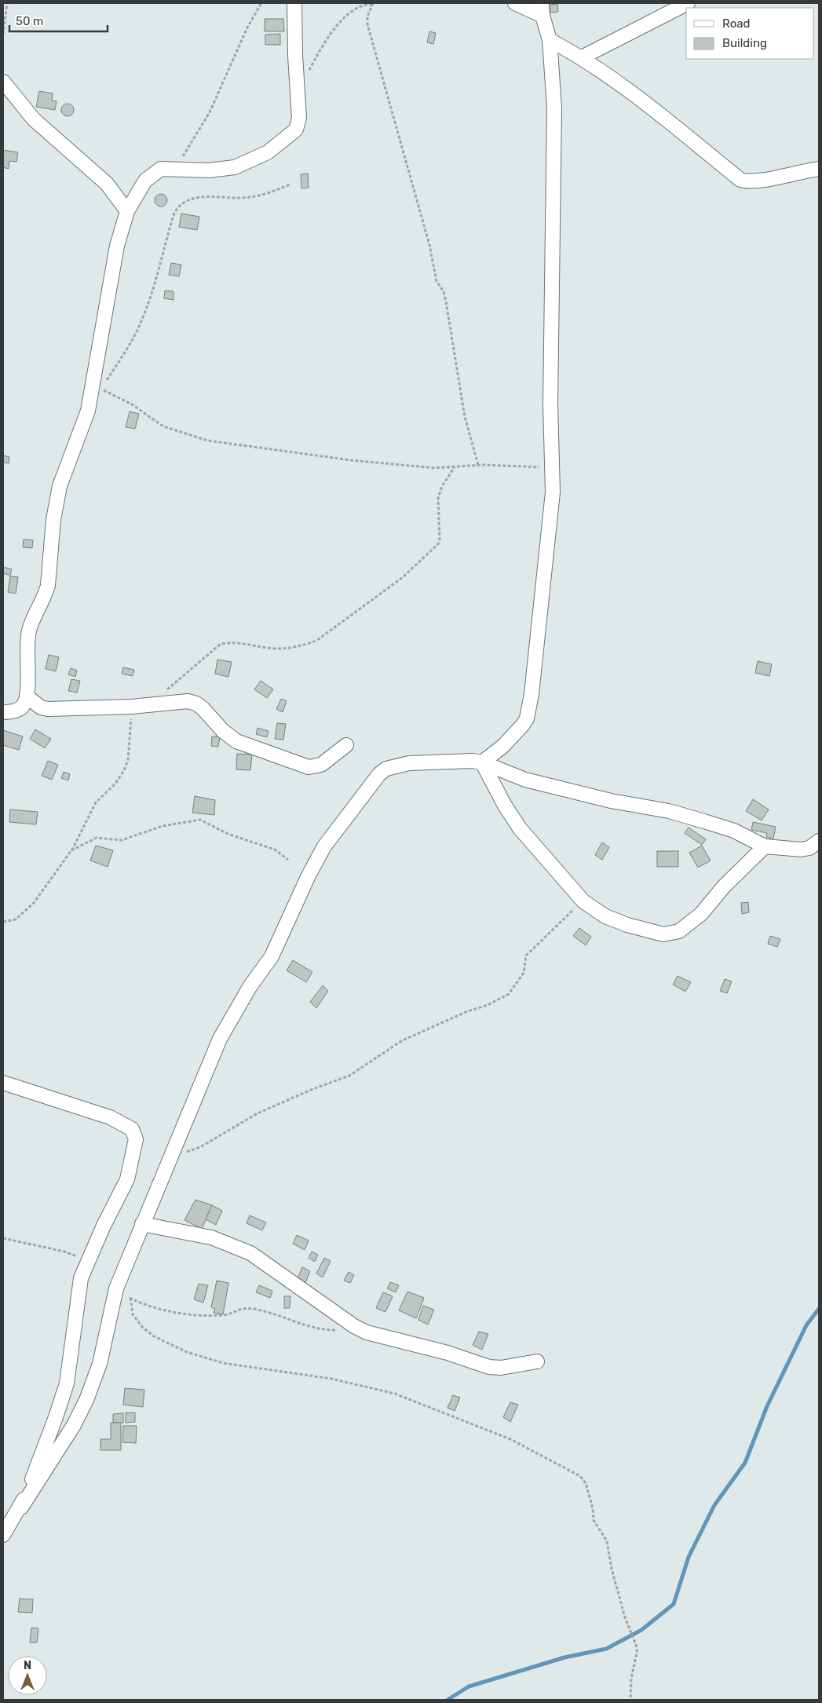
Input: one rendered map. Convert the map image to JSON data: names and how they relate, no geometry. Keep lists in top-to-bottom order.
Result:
{
  "legend": ["Road", "Building"],
  "scale_bar": "50 m",
  "north": "top"
}
